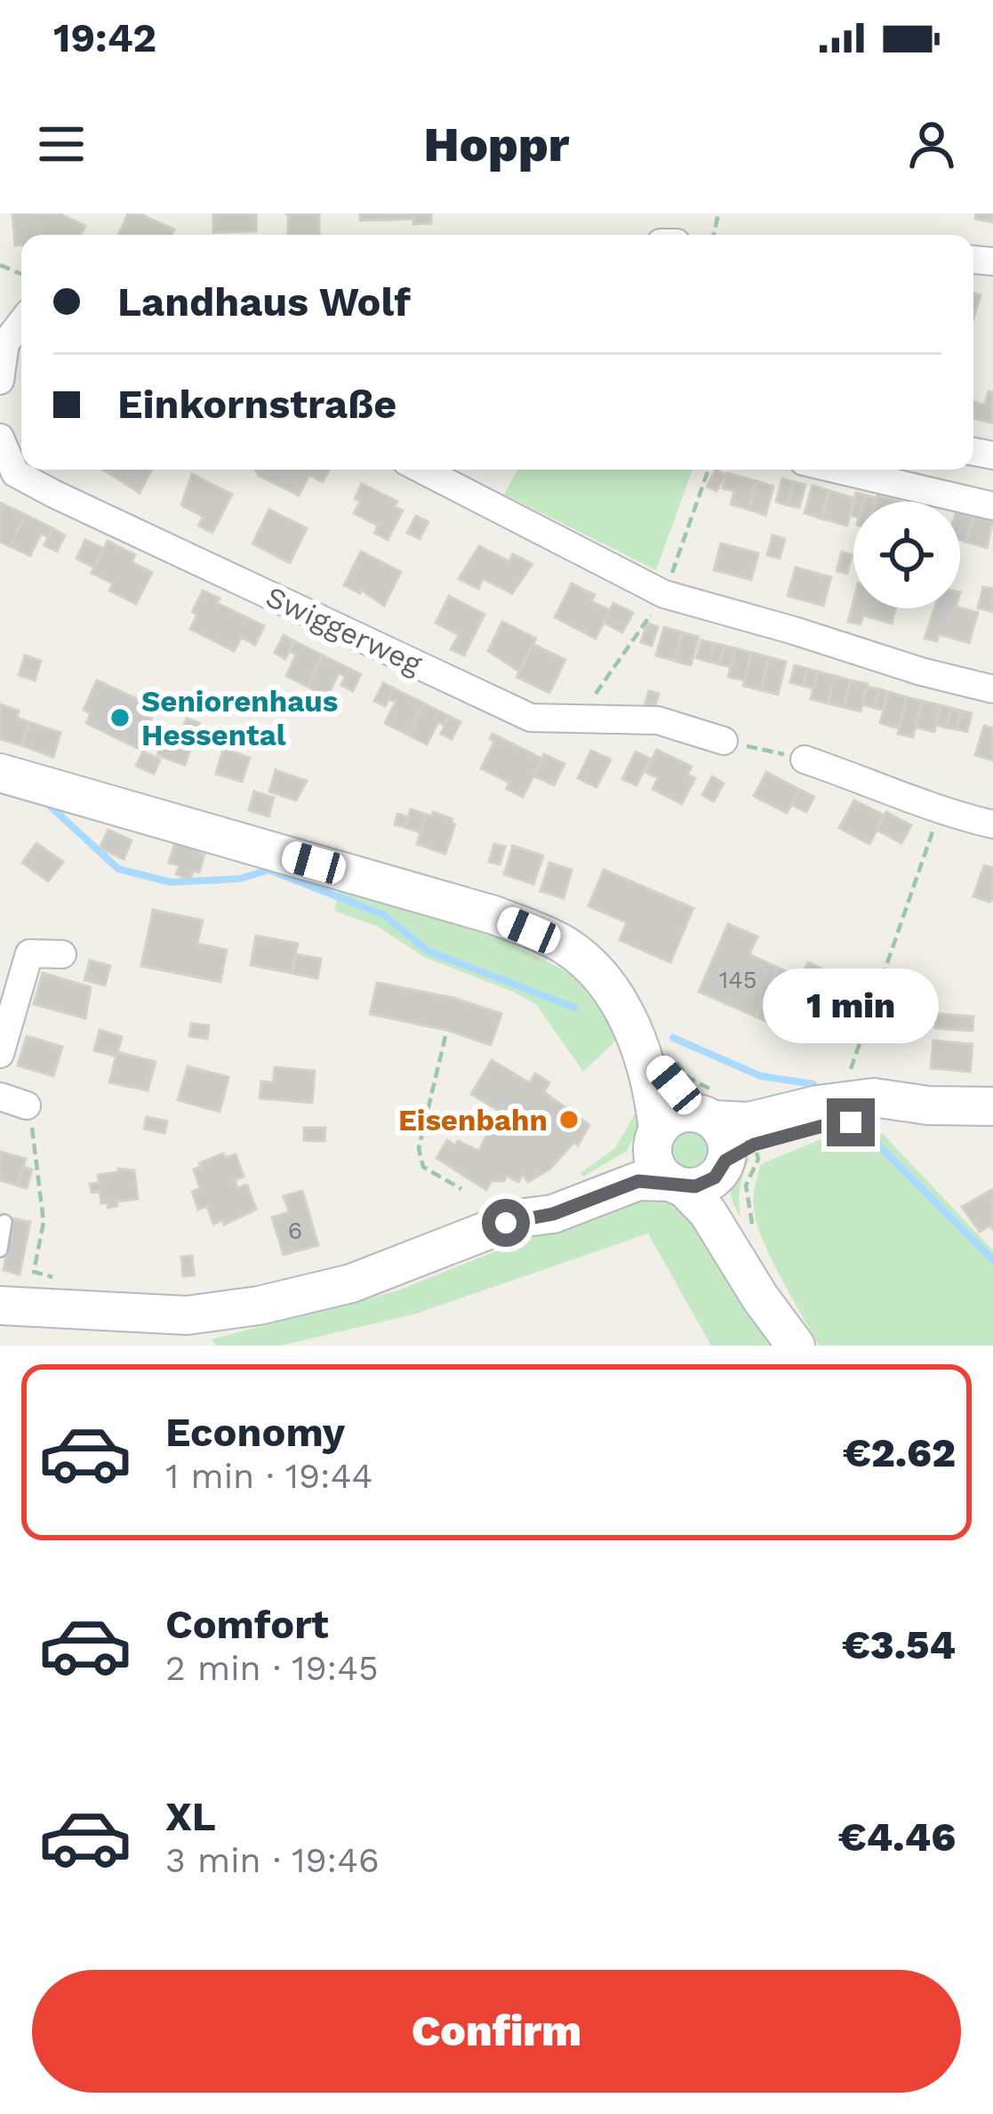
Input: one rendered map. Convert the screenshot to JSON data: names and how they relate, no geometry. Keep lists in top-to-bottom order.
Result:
{
  "streets": {
    "street": ["Swiggerweg"]
  },
  "places": ["Seniorenhaus Hessental", "Eisenbahn"],
  "house_numbers": ["145", "6"],
  "page": {
    "status": "19:42",
    "header": "Hoppr",
    "banner": ["Landhaus Wolf", "Einkornstraße"],
    "bubble": "1 min",
    "list": [
      {
        "name": "Economy",
        "note": "1 min · 19:44",
        "value": "€2.62"
      },
      {
        "name": "Comfort",
        "note": "2 min · 19:45",
        "value": "€3.54"
      },
      {
        "name": "XL",
        "note": "3 min · 19:46",
        "value": "€4.46"
      }
    ],
    "buttons": "Confirm"
  }
}
